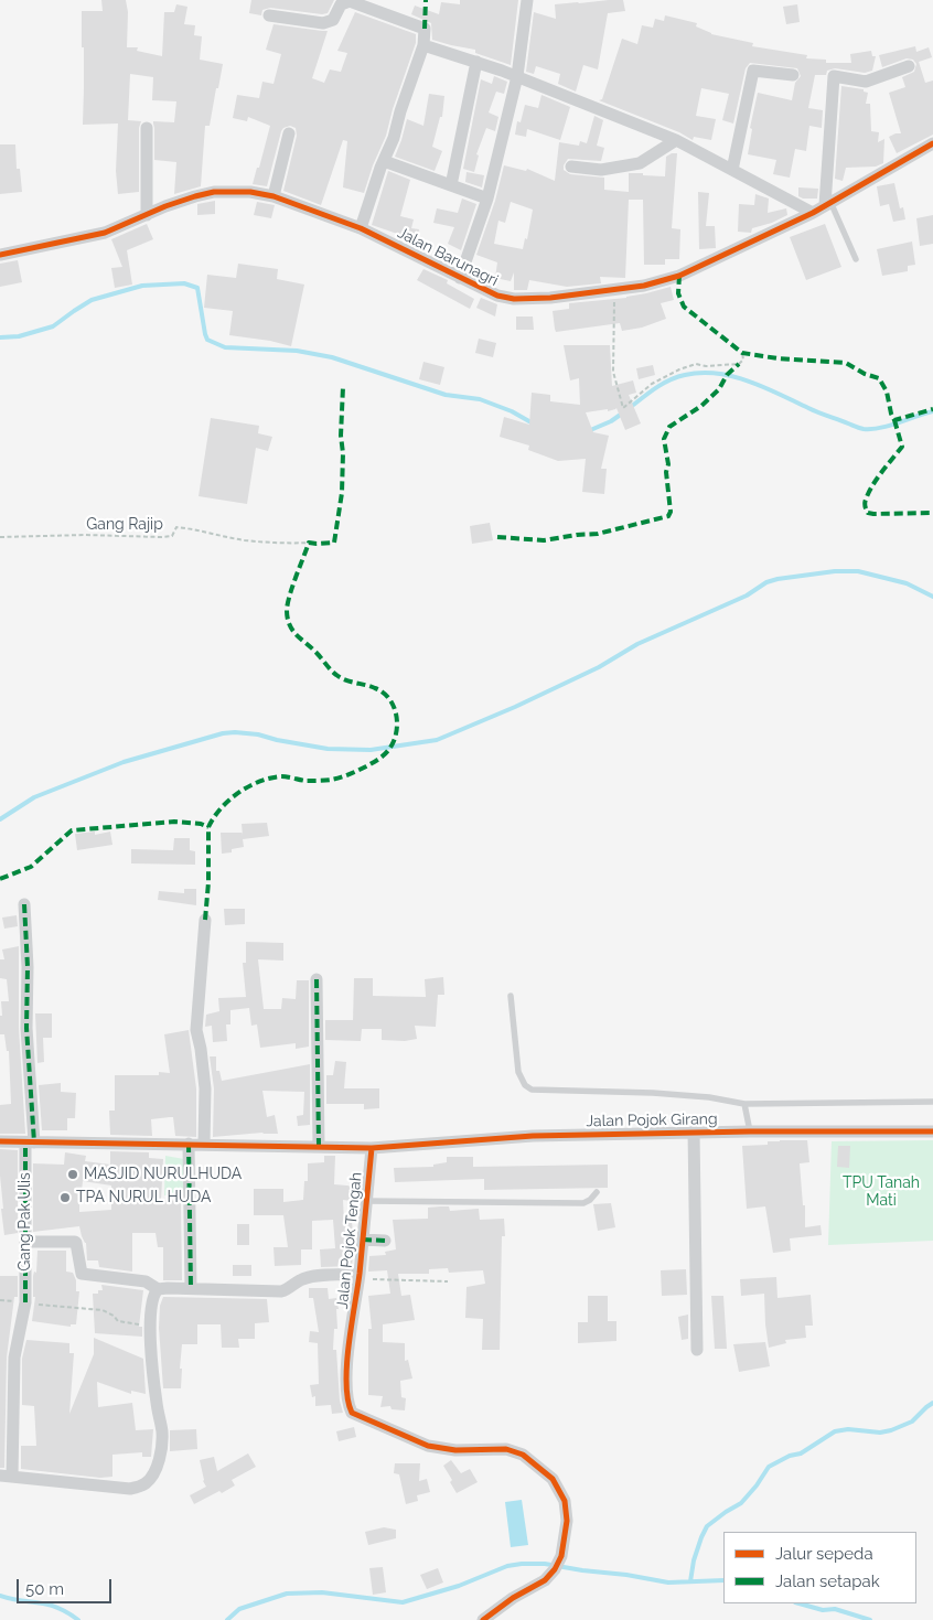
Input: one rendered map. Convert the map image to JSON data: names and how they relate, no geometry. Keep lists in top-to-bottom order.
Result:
{
  "streets": {
    "street": [
      "Jalan Barunagri",
      "Jalan Pojok Girang",
      "Gang Pak Ulis",
      "Jalan Pojok Tengah"
    ],
    "path": ["Gang Rajip"]
  },
  "crossings": [
    ["Jalan Pojok Girang", "Jalan Pojok Tengah"]
  ],
  "parks": ["TPU Tanah Mati"],
  "places": ["MASJID NURULHUDA", "TPA NURUL HUDA"],
  "legend": ["Jalur sepeda", "Jalan setapak"],
  "scale_bar": "50 m"
}
